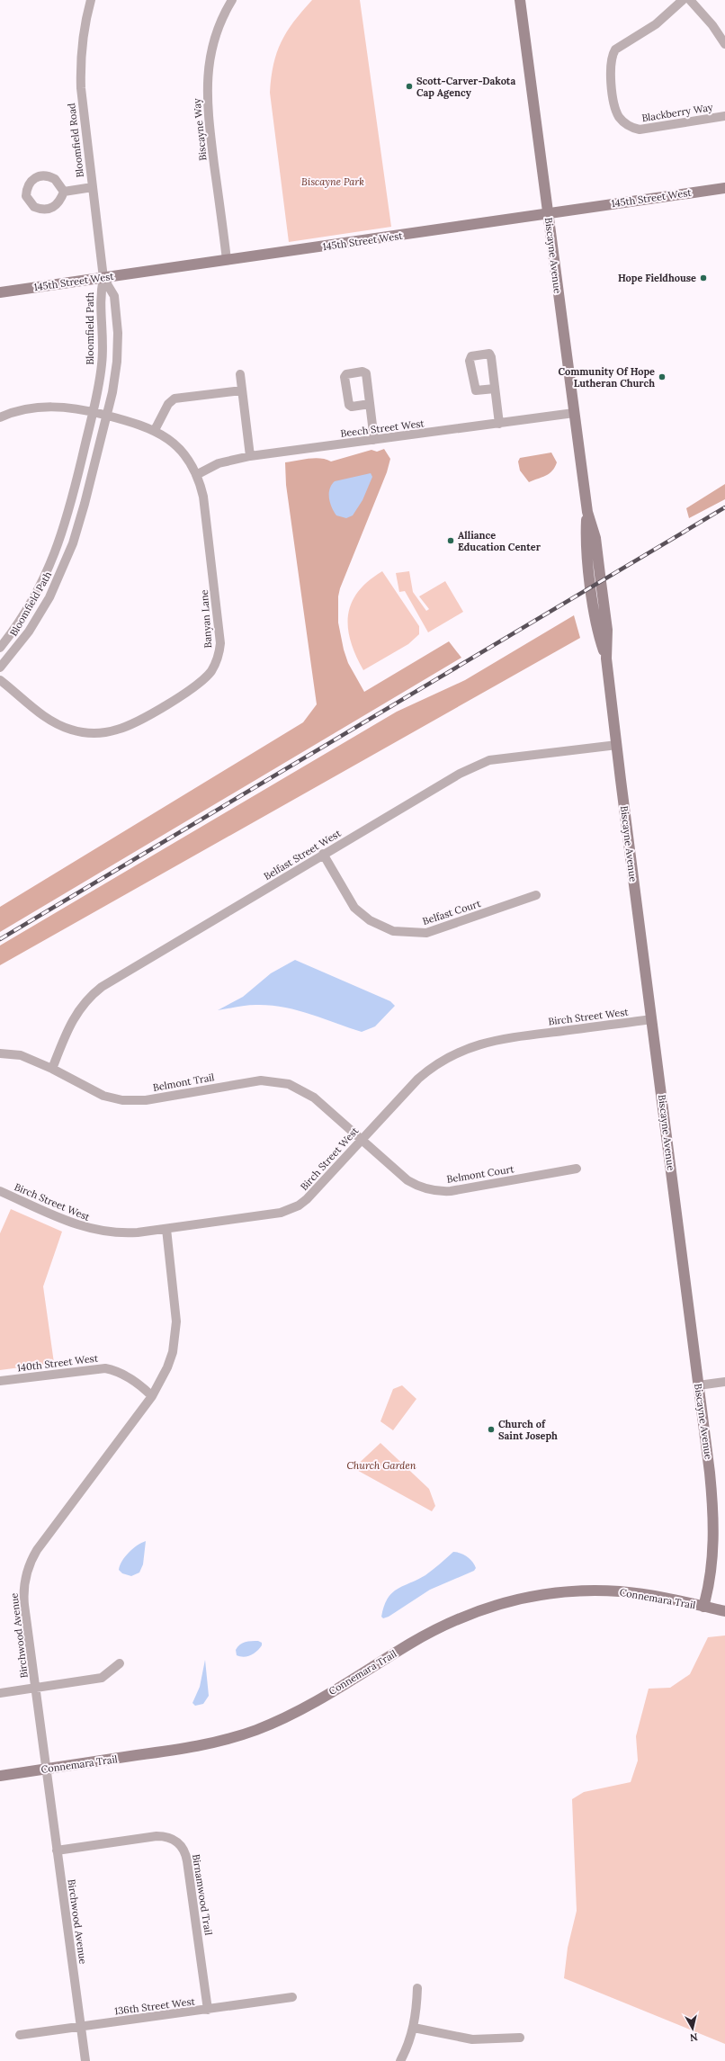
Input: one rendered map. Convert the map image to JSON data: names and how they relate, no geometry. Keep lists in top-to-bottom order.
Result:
{
  "streets": {
    "street": [
      "Blackberry Way",
      "Biscayne Way",
      "Bloomfield Road",
      "145th Street West",
      "Biscayne Avenue",
      "Bloomfield Path",
      "Beech Street West",
      "Banyan Lane",
      "Belfast Street West",
      "Belfast Court",
      "Birch Street West",
      "Belmont Trail",
      "Belmont Court",
      "140th Street West",
      "Connemara Trail",
      "Birchwood Avenue",
      "Birnamwood Trail",
      "136th Street West"
    ]
  },
  "crossings": [
    ["Biscayne Way", "145th Street West"],
    ["Bloomfield Road", "145th Street West"],
    ["Bloomfield Road", "Bloomfield Path"],
    ["145th Street West", "Biscayne Avenue"],
    ["145th Street West", "Bloomfield Path"],
    ["Biscayne Avenue", "Beech Street West"],
    ["Biscayne Avenue", "Belfast Street West"],
    ["Biscayne Avenue", "Birch Street West"],
    ["Biscayne Avenue", "Connemara Trail"],
    ["Bloomfield Path", "Banyan Lane"],
    ["Beech Street West", "Banyan Lane"],
    ["Belfast Street West", "Belfast Court"],
    ["Belfast Street West", "Belmont Trail"],
    ["Birch Street West", "Belmont Trail"],
    ["Birch Street West", "Belmont Court"],
    ["Birch Street West", "Birchwood Avenue"],
    ["Belmont Trail", "Belmont Court"],
    ["140th Street West", "Birchwood Avenue"],
    ["Connemara Trail", "Birchwood Avenue"],
    ["Birchwood Avenue", "Birnamwood Trail"],
    ["Birchwood Avenue", "136th Street West"],
    ["Birnamwood Trail", "136th Street West"]
  ],
  "parks": ["Biscayne Park", "Church Garden"],
  "places": [
    "Scott-Carver-Dakota Cap Agency",
    "Hope Fieldhouse",
    "Community Of Hope Lutheran Church",
    "Alliance Education Center",
    "Church of Saint Joseph"
  ],
  "north": "bottom"
}
